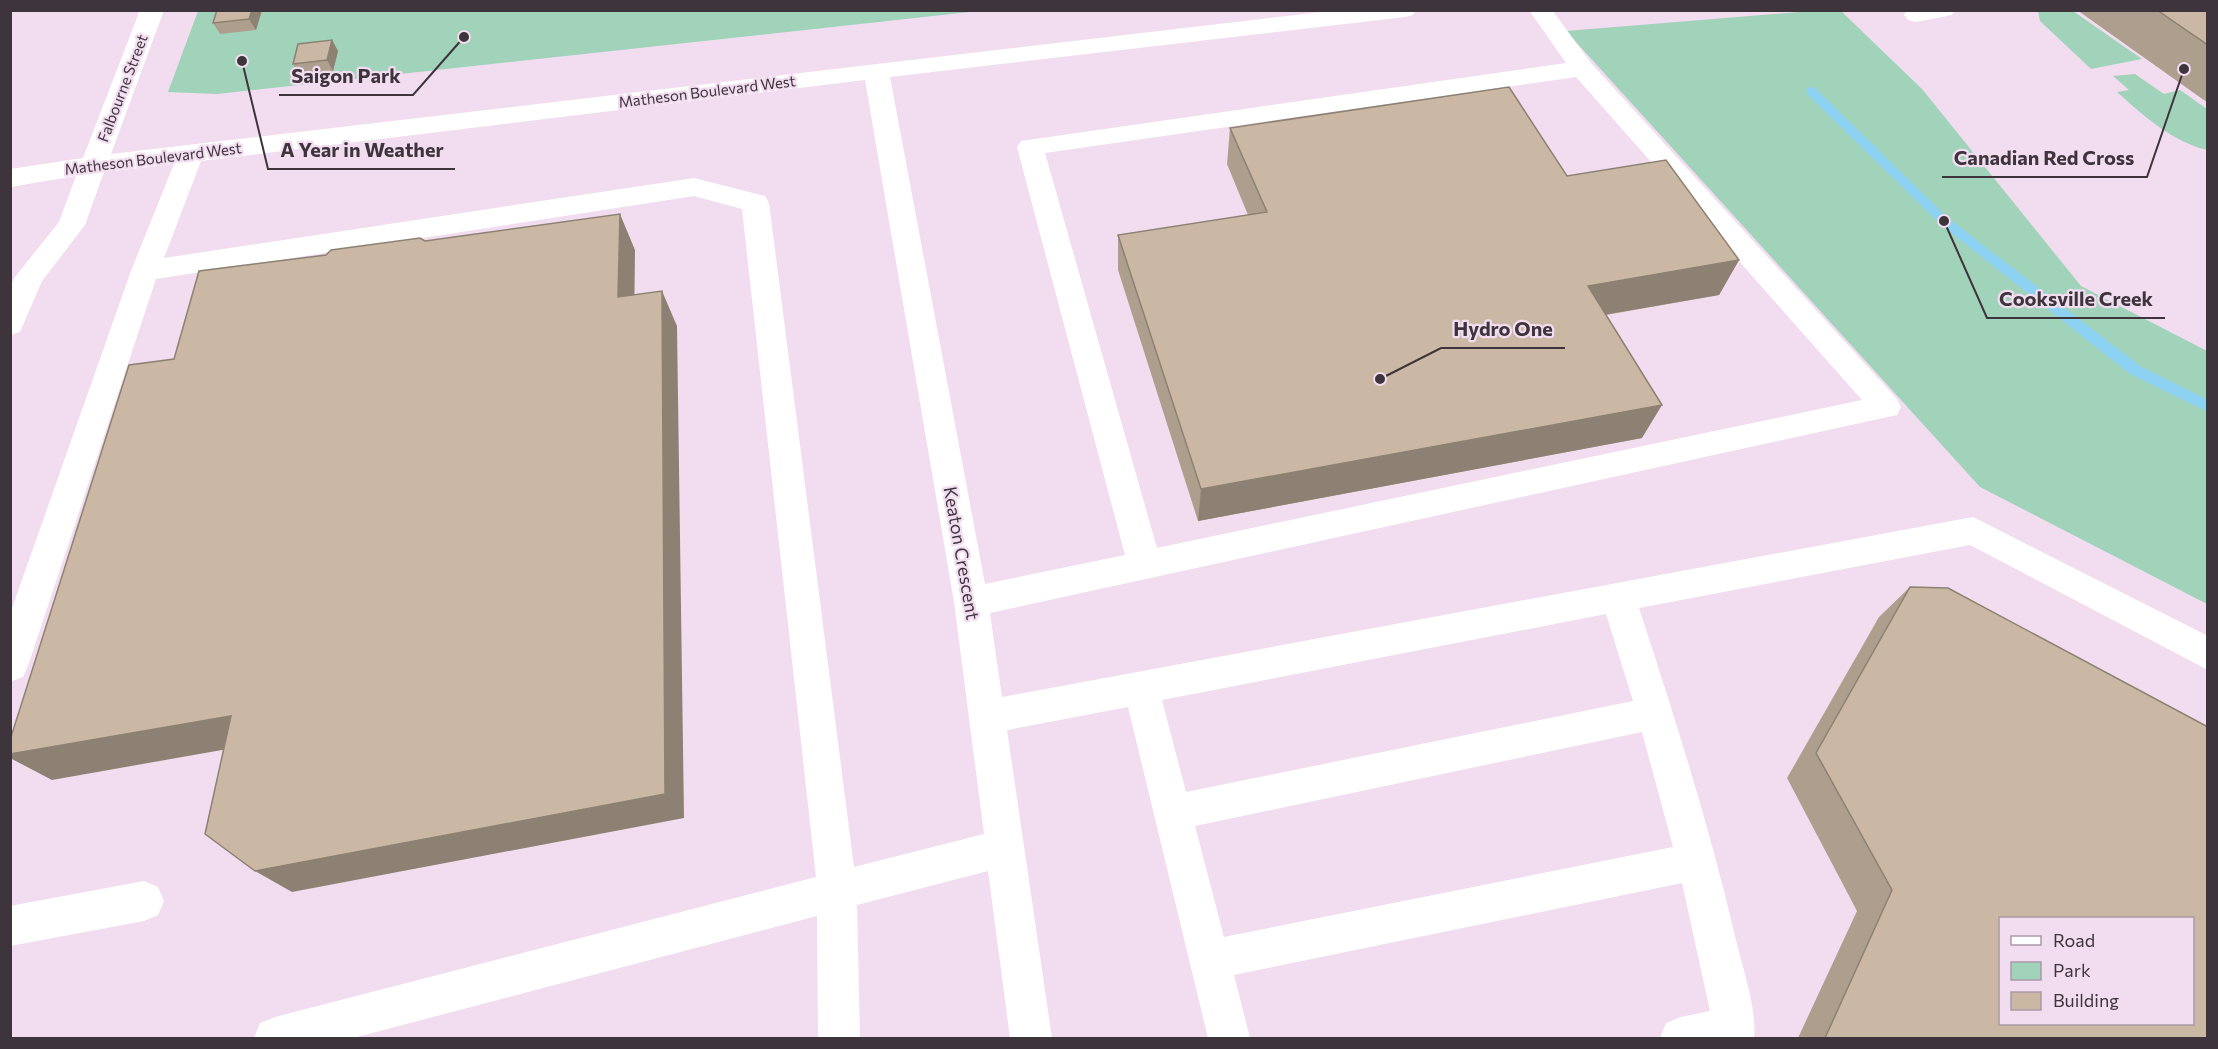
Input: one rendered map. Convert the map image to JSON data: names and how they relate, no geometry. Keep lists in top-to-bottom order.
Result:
{
  "streets": {
    "street": ["Falbourne Street", "Matheson Boulevard West", "Keaton Crescent"]
  },
  "crossings": [
    ["Falbourne Street", "Matheson Boulevard West"],
    ["Matheson Boulevard West", "Keaton Crescent"]
  ],
  "places": [
    "Saigon Park",
    "A Year in Weather",
    "Canadian Red Cross",
    "Cooksville Creek",
    "Hydro One"
  ],
  "legend": ["Road", "Park", "Building"]
}
